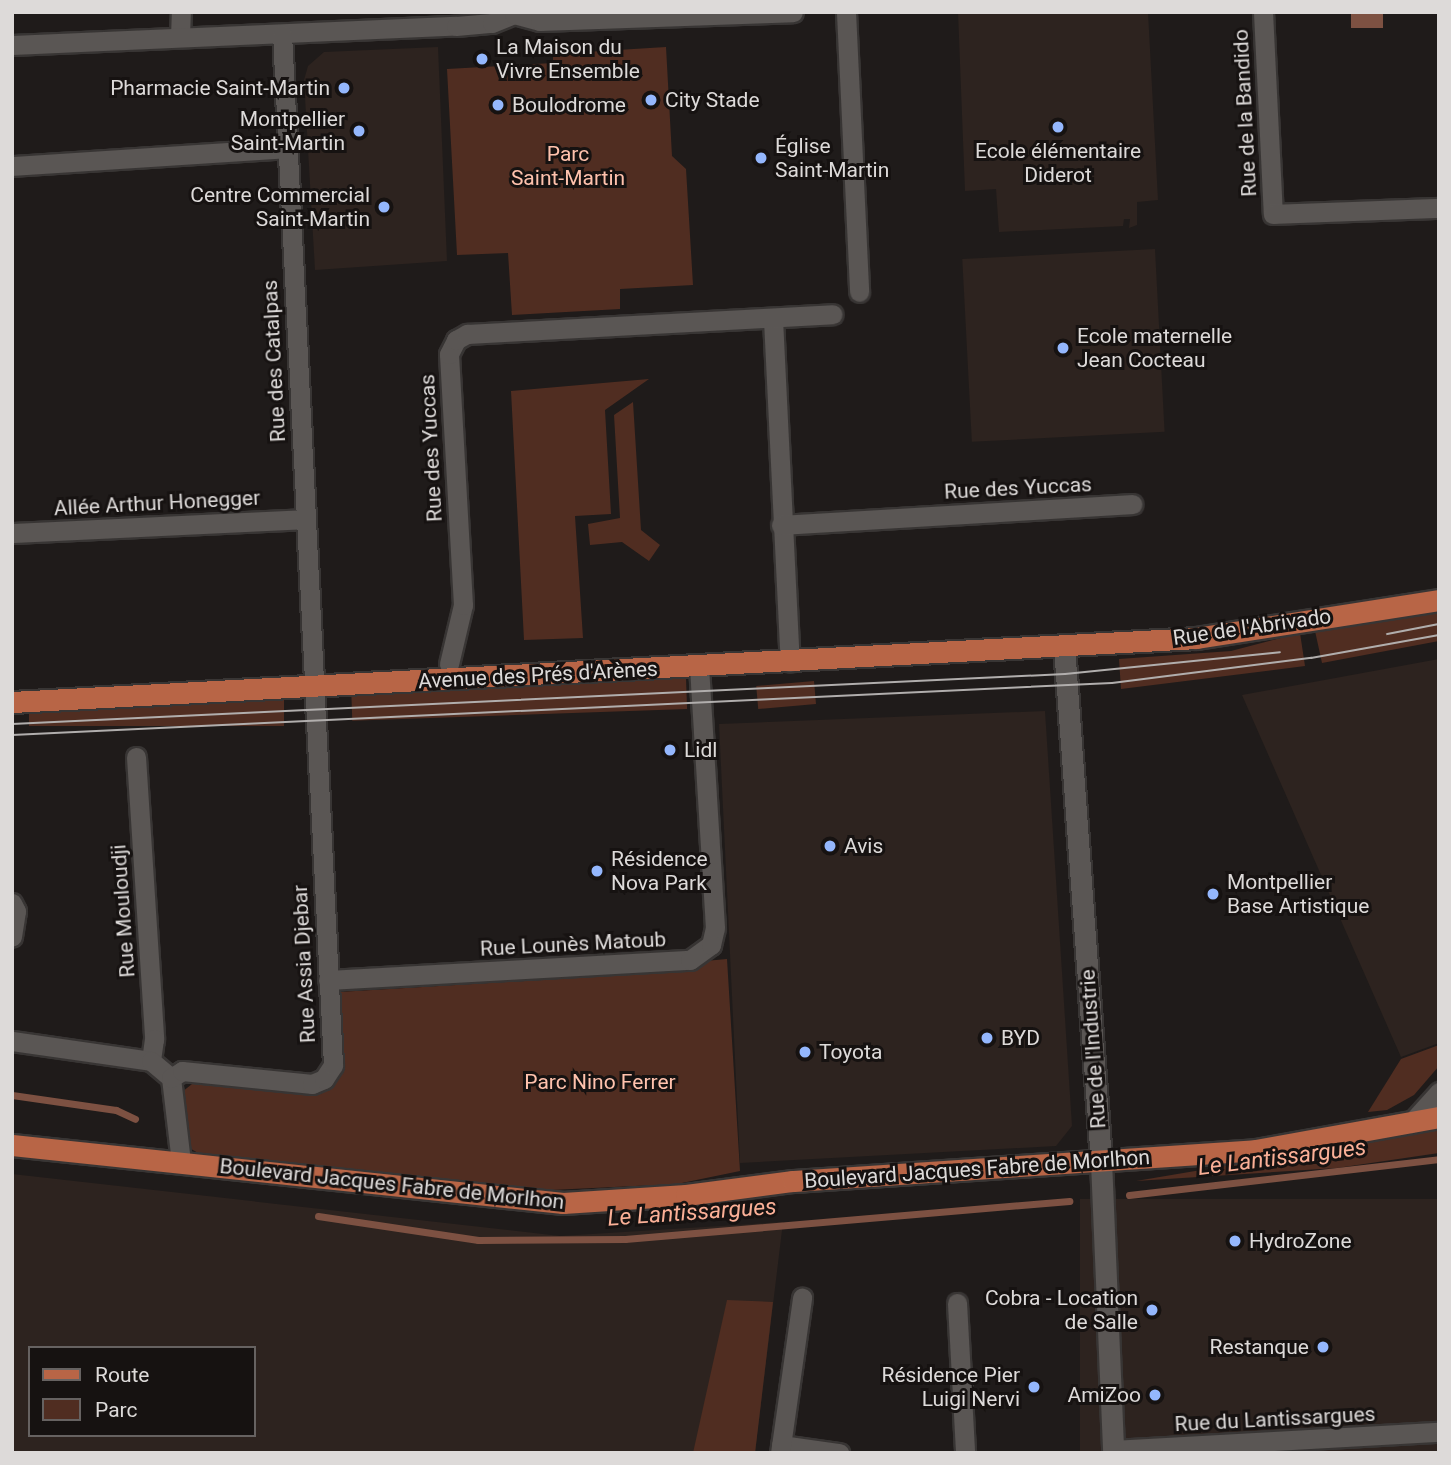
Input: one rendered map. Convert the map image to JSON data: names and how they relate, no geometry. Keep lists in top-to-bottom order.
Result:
{
  "streets": {
    "main road": ["Rue de l'Abrivado", "Avenue des Prés d'Arènes", "Boulevard Jacques Fabre de Morlhon"],
    "street": [
      "Rue de la Bandido",
      "Rue des Catalpas",
      "Rue des Yuccas",
      "Allée Arthur Honegger",
      "Rue Mouloudji",
      "Rue Lounès Matoub",
      "Rue Assia Djebar",
      "Rue de l'Industrie",
      "Rue du Lantissargues"
    ]
  },
  "crossings": [
    ["Rue des Catalpas", "Allée Arthur Honegger"],
    ["Rue des Catalpas", "Avenue des Prés d'Arènes"],
    ["Rue des Catalpas", "Rue Assia Djebar"],
    ["Rue de l'Abrivado", "Avenue des Prés d'Arènes"],
    ["Rue de l'Abrivado", "Rue de l'Industrie"],
    ["Avenue des Prés d'Arènes", "Rue Lounès Matoub"],
    ["Avenue des Prés d'Arènes", "Rue Assia Djebar"],
    ["Avenue des Prés d'Arènes", "Rue de l'Industrie"],
    ["Rue Lounès Matoub", "Rue Assia Djebar"],
    ["Rue de l'Industrie", "Boulevard Jacques Fabre de Morlhon"],
    ["Rue de l'Industrie", "Rue du Lantissargues"]
  ],
  "water": ["Le Lantissargues"],
  "parks": ["Parc Saint-Martin", "Parc Nino Ferrer"],
  "places": [
    "La Maison du Vivre Ensemble",
    "Pharmacie Saint-Martin",
    "City Stade",
    "Boulodrome",
    "Ecole élémentaire Diderot",
    "Montpellier Saint-Martin",
    "Église Saint-Martin",
    "Centre Commercial Saint-Martin",
    "Ecole maternelle Jean Cocteau",
    "Lidl",
    "Avis",
    "Résidence Nova Park",
    "Montpellier Base Artistique",
    "BYD",
    "Toyota",
    "HydroZone",
    "Cobra - Location de Salle",
    "Restanque",
    "Résidence Pier Luigi Nervi",
    "AmiZoo"
  ],
  "legend": ["Route", "Parc"]
}
